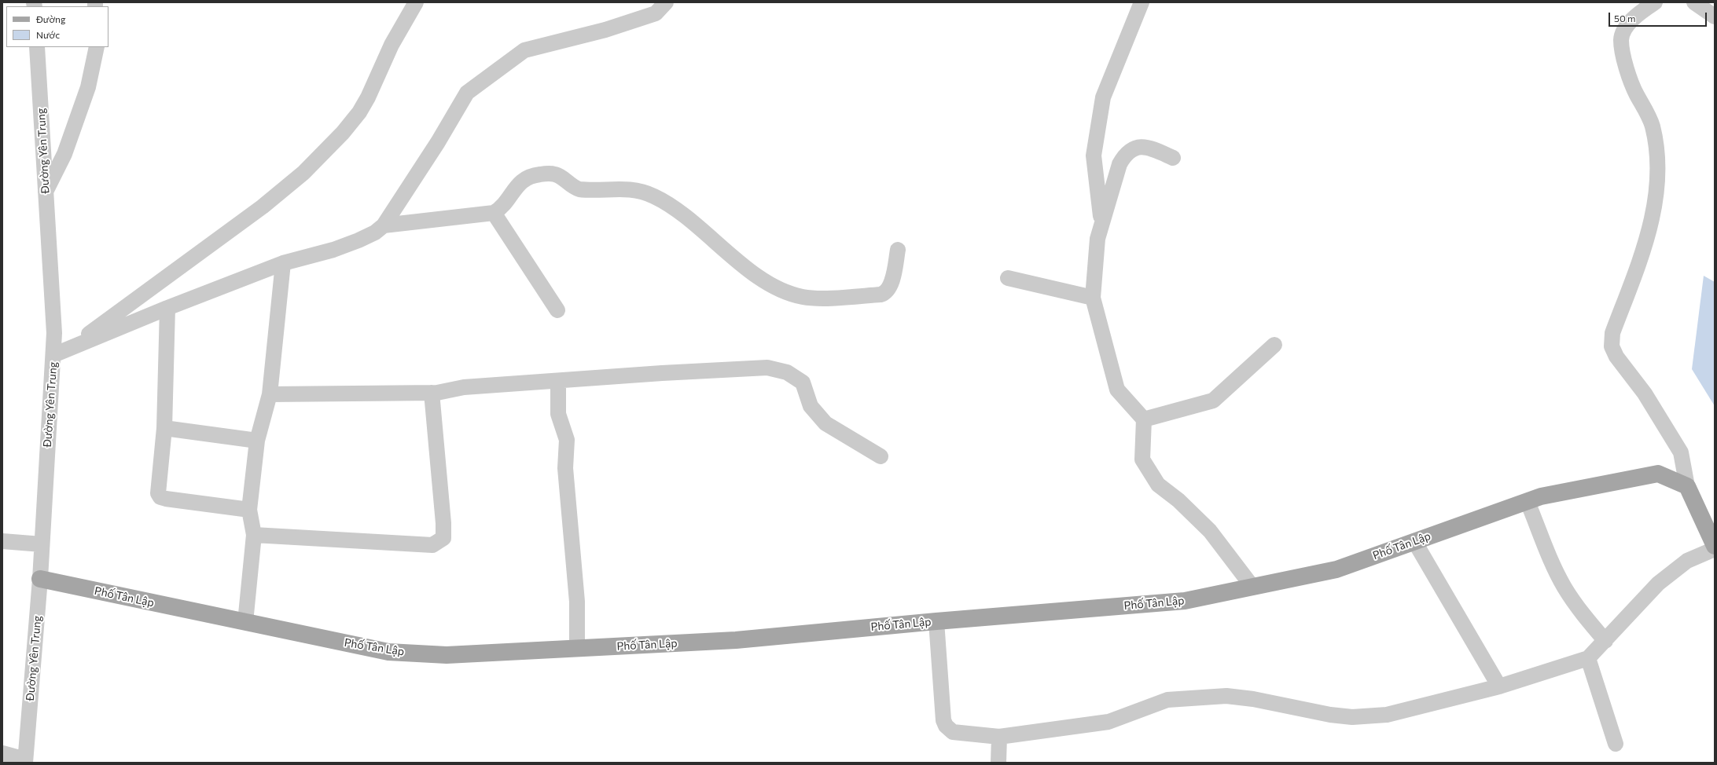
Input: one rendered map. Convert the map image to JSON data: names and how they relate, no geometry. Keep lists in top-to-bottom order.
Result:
{
  "streets": {
    "main road": ["Phố Tân Lập"],
    "street": ["Đường Yên Trung"]
  },
  "crossings": [
    ["Đường Yên Trung", "Phố Tân Lập"]
  ],
  "legend": ["Đường", "Nước"],
  "scale_bar": "50 m"
}
